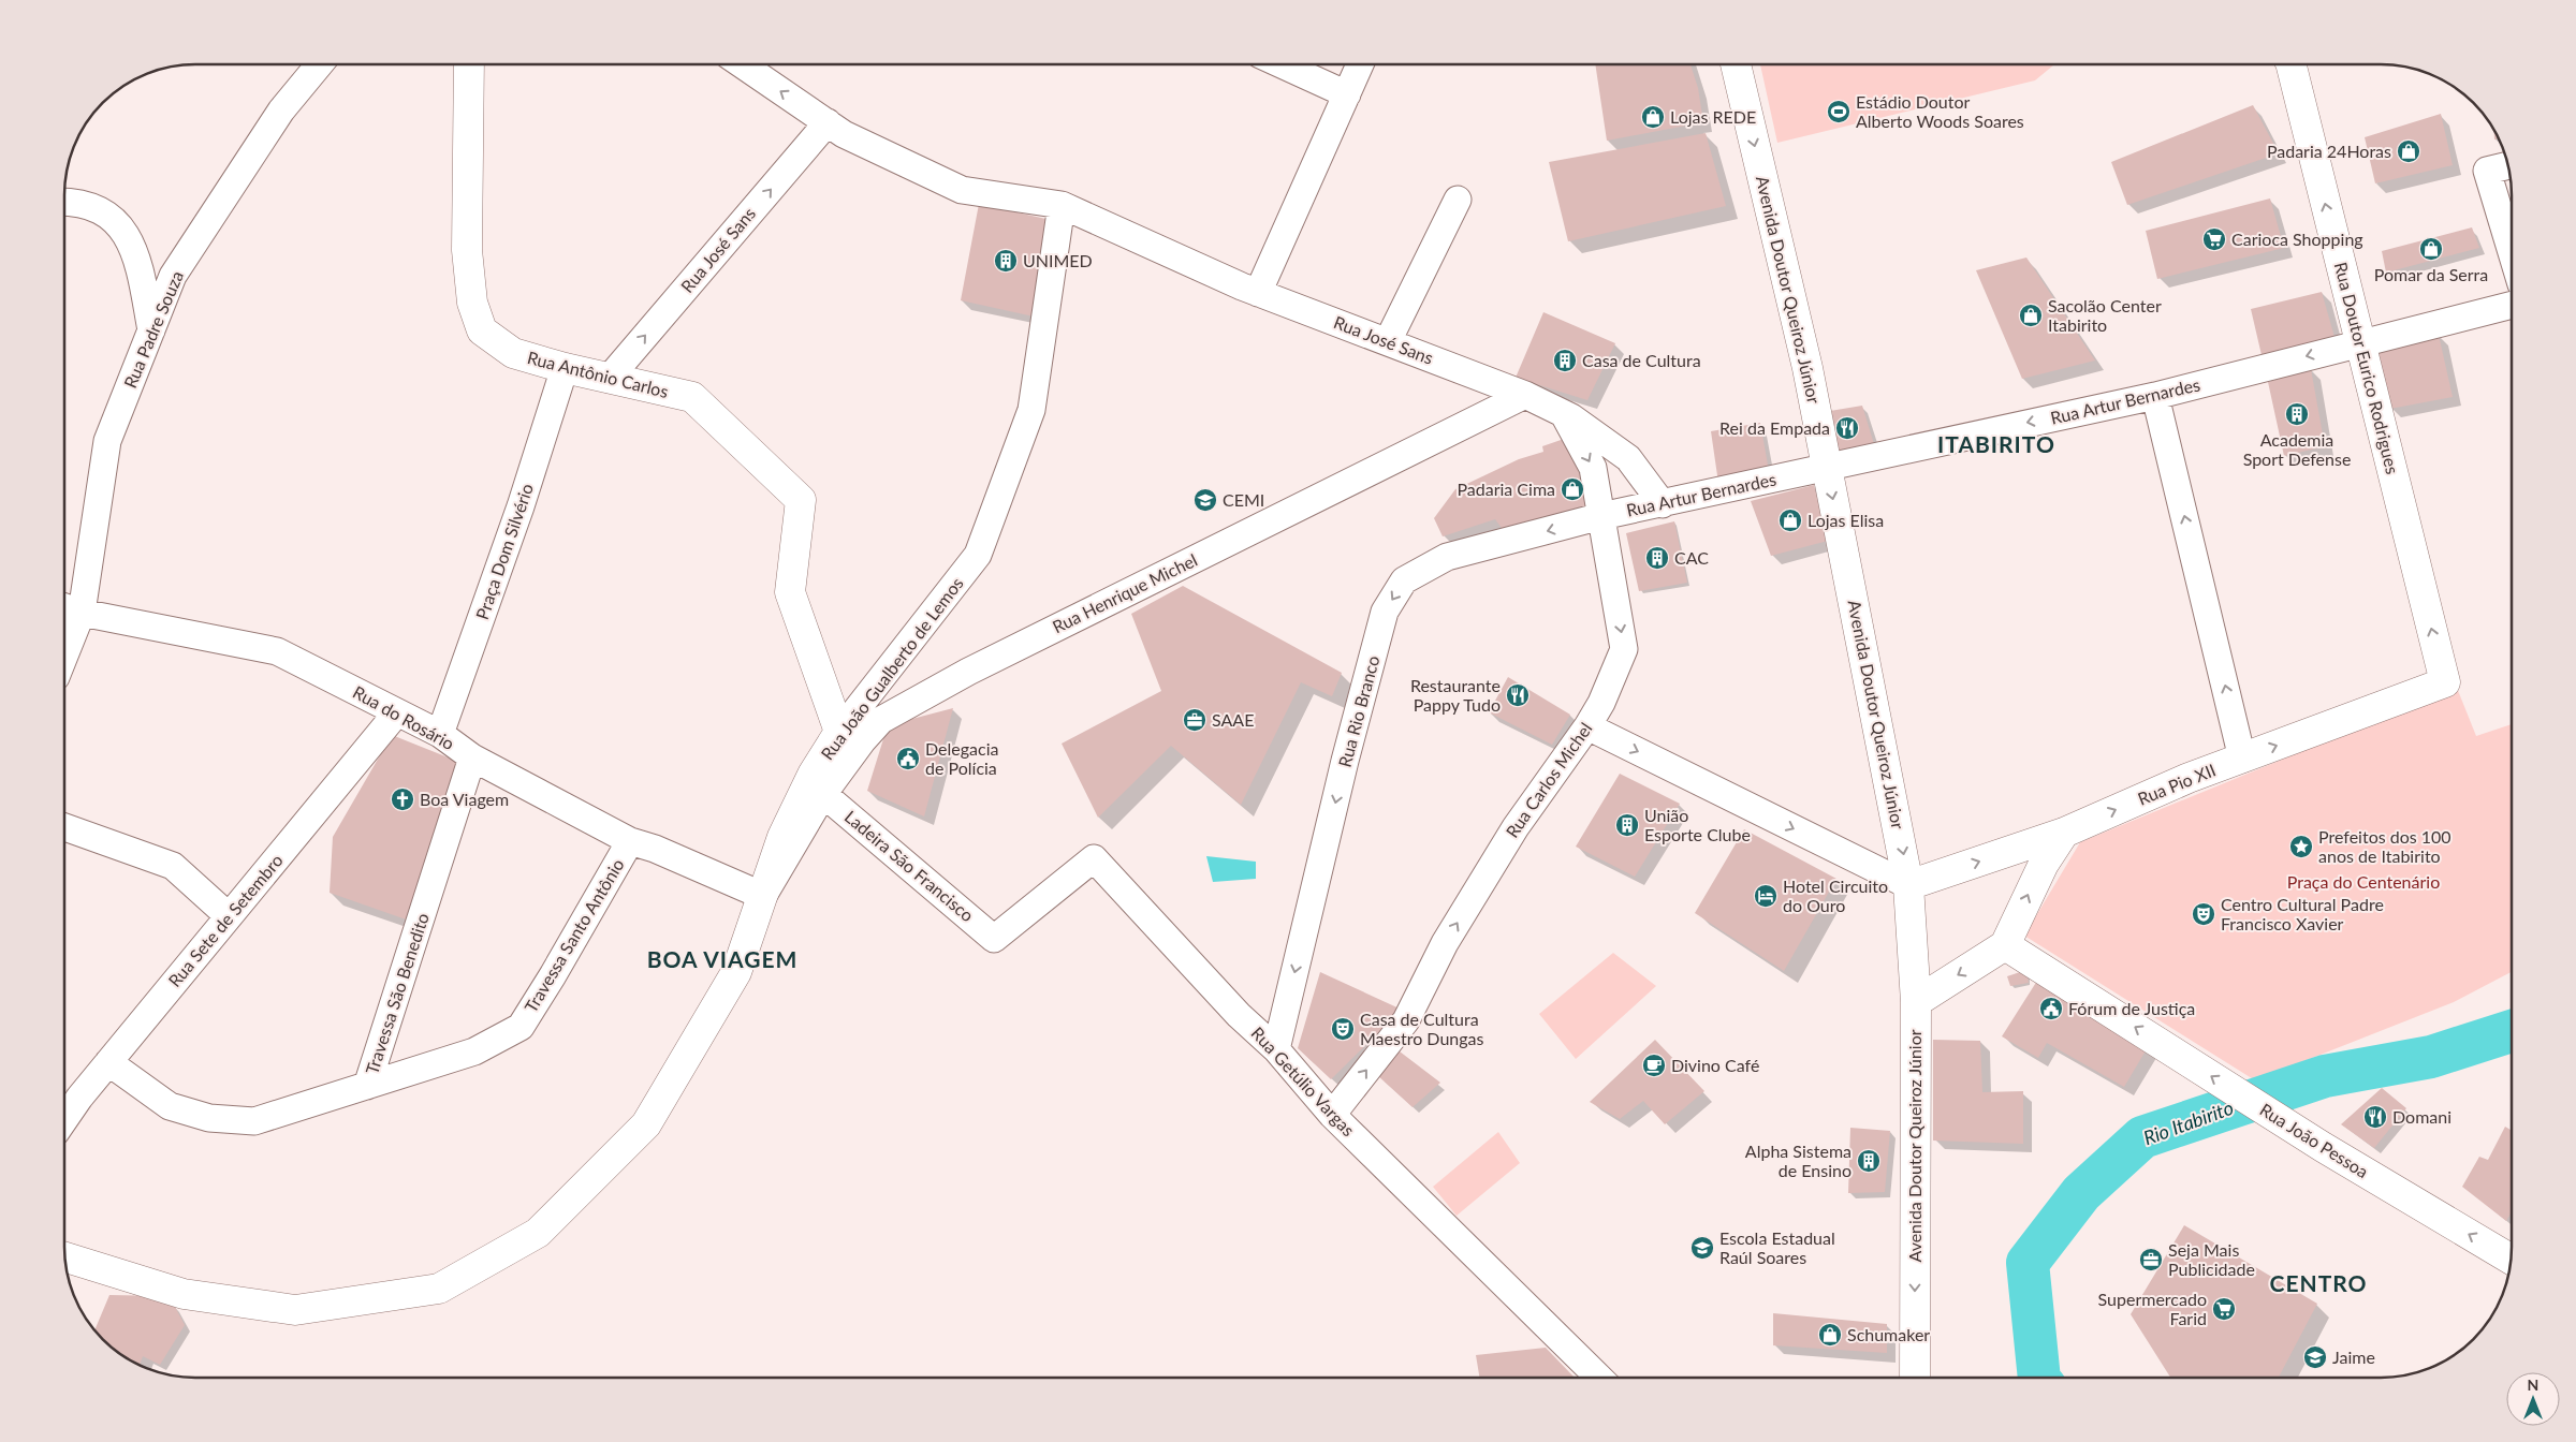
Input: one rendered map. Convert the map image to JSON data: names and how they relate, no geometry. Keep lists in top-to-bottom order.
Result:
{
  "streets": {
    "main road": [
      "Avenida Doutor Queiroz Júnior",
      "Rua Doutor Eurico Rodrigues",
      "Rua Antônio Carlos",
      "Rua João Gualberto de Lemos",
      "Rua Pio XII",
      "Rua João Pessoa"
    ],
    "street": [
      "Rua José Sans",
      "Rua Padre Souza",
      "Rua Artur Bernardes",
      "Praça Dom Silvério",
      "Rua Henrique Michel",
      "Rua Rio Branco",
      "Rua do Rosário",
      "Rua Carlos Michel",
      "Ladeira São Francisco",
      "Rua Sete de Setembro",
      "Travessa Santo Antônio",
      "Travessa São Benedito",
      "Rua Getúlio Vargas"
    ]
  },
  "crossings": [
    ["Rua José Sans", "Rua Antônio Carlos"],
    ["Rua José Sans", "Rua Henrique Michel"],
    ["Rua José Sans", "Rua João Gualberto de Lemos"],
    ["Avenida Doutor Queiroz Júnior", "Rua Artur Bernardes"],
    ["Avenida Doutor Queiroz Júnior", "Rua Pio XII"],
    ["Rua Padre Souza", "Rua do Rosário"],
    ["Rua Doutor Eurico Rodrigues", "Rua Artur Bernardes"],
    ["Rua Doutor Eurico Rodrigues", "Rua Pio XII"],
    ["Rua Antônio Carlos", "Praça Dom Silvério"],
    ["Rua Antônio Carlos", "Rua João Gualberto de Lemos"],
    ["Rua Artur Bernardes", "Rua Rio Branco"],
    ["Rua Artur Bernardes", "Rua Carlos Michel"],
    ["Praça Dom Silvério", "Rua do Rosário"],
    ["Rua Henrique Michel", "Rua João Gualberto de Lemos"],
    ["Rua Henrique Michel", "Rua do Rosário"],
    ["Rua Henrique Michel", "Ladeira São Francisco"],
    ["Rua João Gualberto de Lemos", "Rua do Rosário"],
    ["Rua Rio Branco", "Rua Carlos Michel"],
    ["Rua Rio Branco", "Rua Getúlio Vargas"],
    ["Rua do Rosário", "Rua Sete de Setembro"],
    ["Rua do Rosário", "Travessa Santo Antônio"],
    ["Rua do Rosário", "Travessa São Benedito"],
    ["Rua Carlos Michel", "Rua Getúlio Vargas"],
    ["Ladeira São Francisco", "Rua Getúlio Vargas"],
    ["Rua Sete de Setembro", "Travessa São Benedito"],
    ["Travessa Santo Antônio", "Travessa São Benedito"]
  ],
  "one_way": [
    "Avenida Doutor Queiroz Júnior",
    "Rua Doutor Eurico Rodrigues",
    "Rua Artur Bernardes",
    "Rua Rio Branco",
    "Rua Pio XII",
    "Rua João Pessoa"
  ],
  "districts": ["ITABIRITO", "BOA VIAGEM", "CENTRO"],
  "water": ["Rio Itabirito"],
  "parks": ["Praça do Centenário"],
  "places": {
    "sports": ["Estádio Doutor Alberto Woods Soares"],
    "shop": [
      "Lojas REDE",
      "Padaria 24Horas",
      "Pomar da Serra",
      "Sacolão Center Itabirito",
      "Padaria Cima",
      "Lojas Elisa",
      "Schumaker"
    ],
    "supermarket": ["Carioca Shopping", "Supermercado Farid"],
    "building": [
      "UNIMED",
      "Casa de Cultura",
      "Academia Sport Defense",
      "CAC",
      "União Esporte Clube",
      "Alpha Sistema de Ensino"
    ],
    "restaurant": ["Rei da Empada", "Restaurante Pappy Tudo", "Domani"],
    "school or university": ["CEMI", "Escola Estadual Raúl Soares", "Jaime"],
    "office": ["SAAE", "Seja Mais Publicidade"],
    "public building": ["Delegacia de Polícia", "Fórum de Justiça"],
    "church": ["Boa Viagem"],
    "place": ["Prefeitos dos 100 anos de Itabirito"],
    "hotel": ["Hotel Circuito do Ouro"],
    "theatre": ["Centro Cultural Padre Francisco Xavier", "Casa de Cultura Maestro Dungas"],
    "cafe": ["Divino Café"]
  },
  "north": "top"
}
